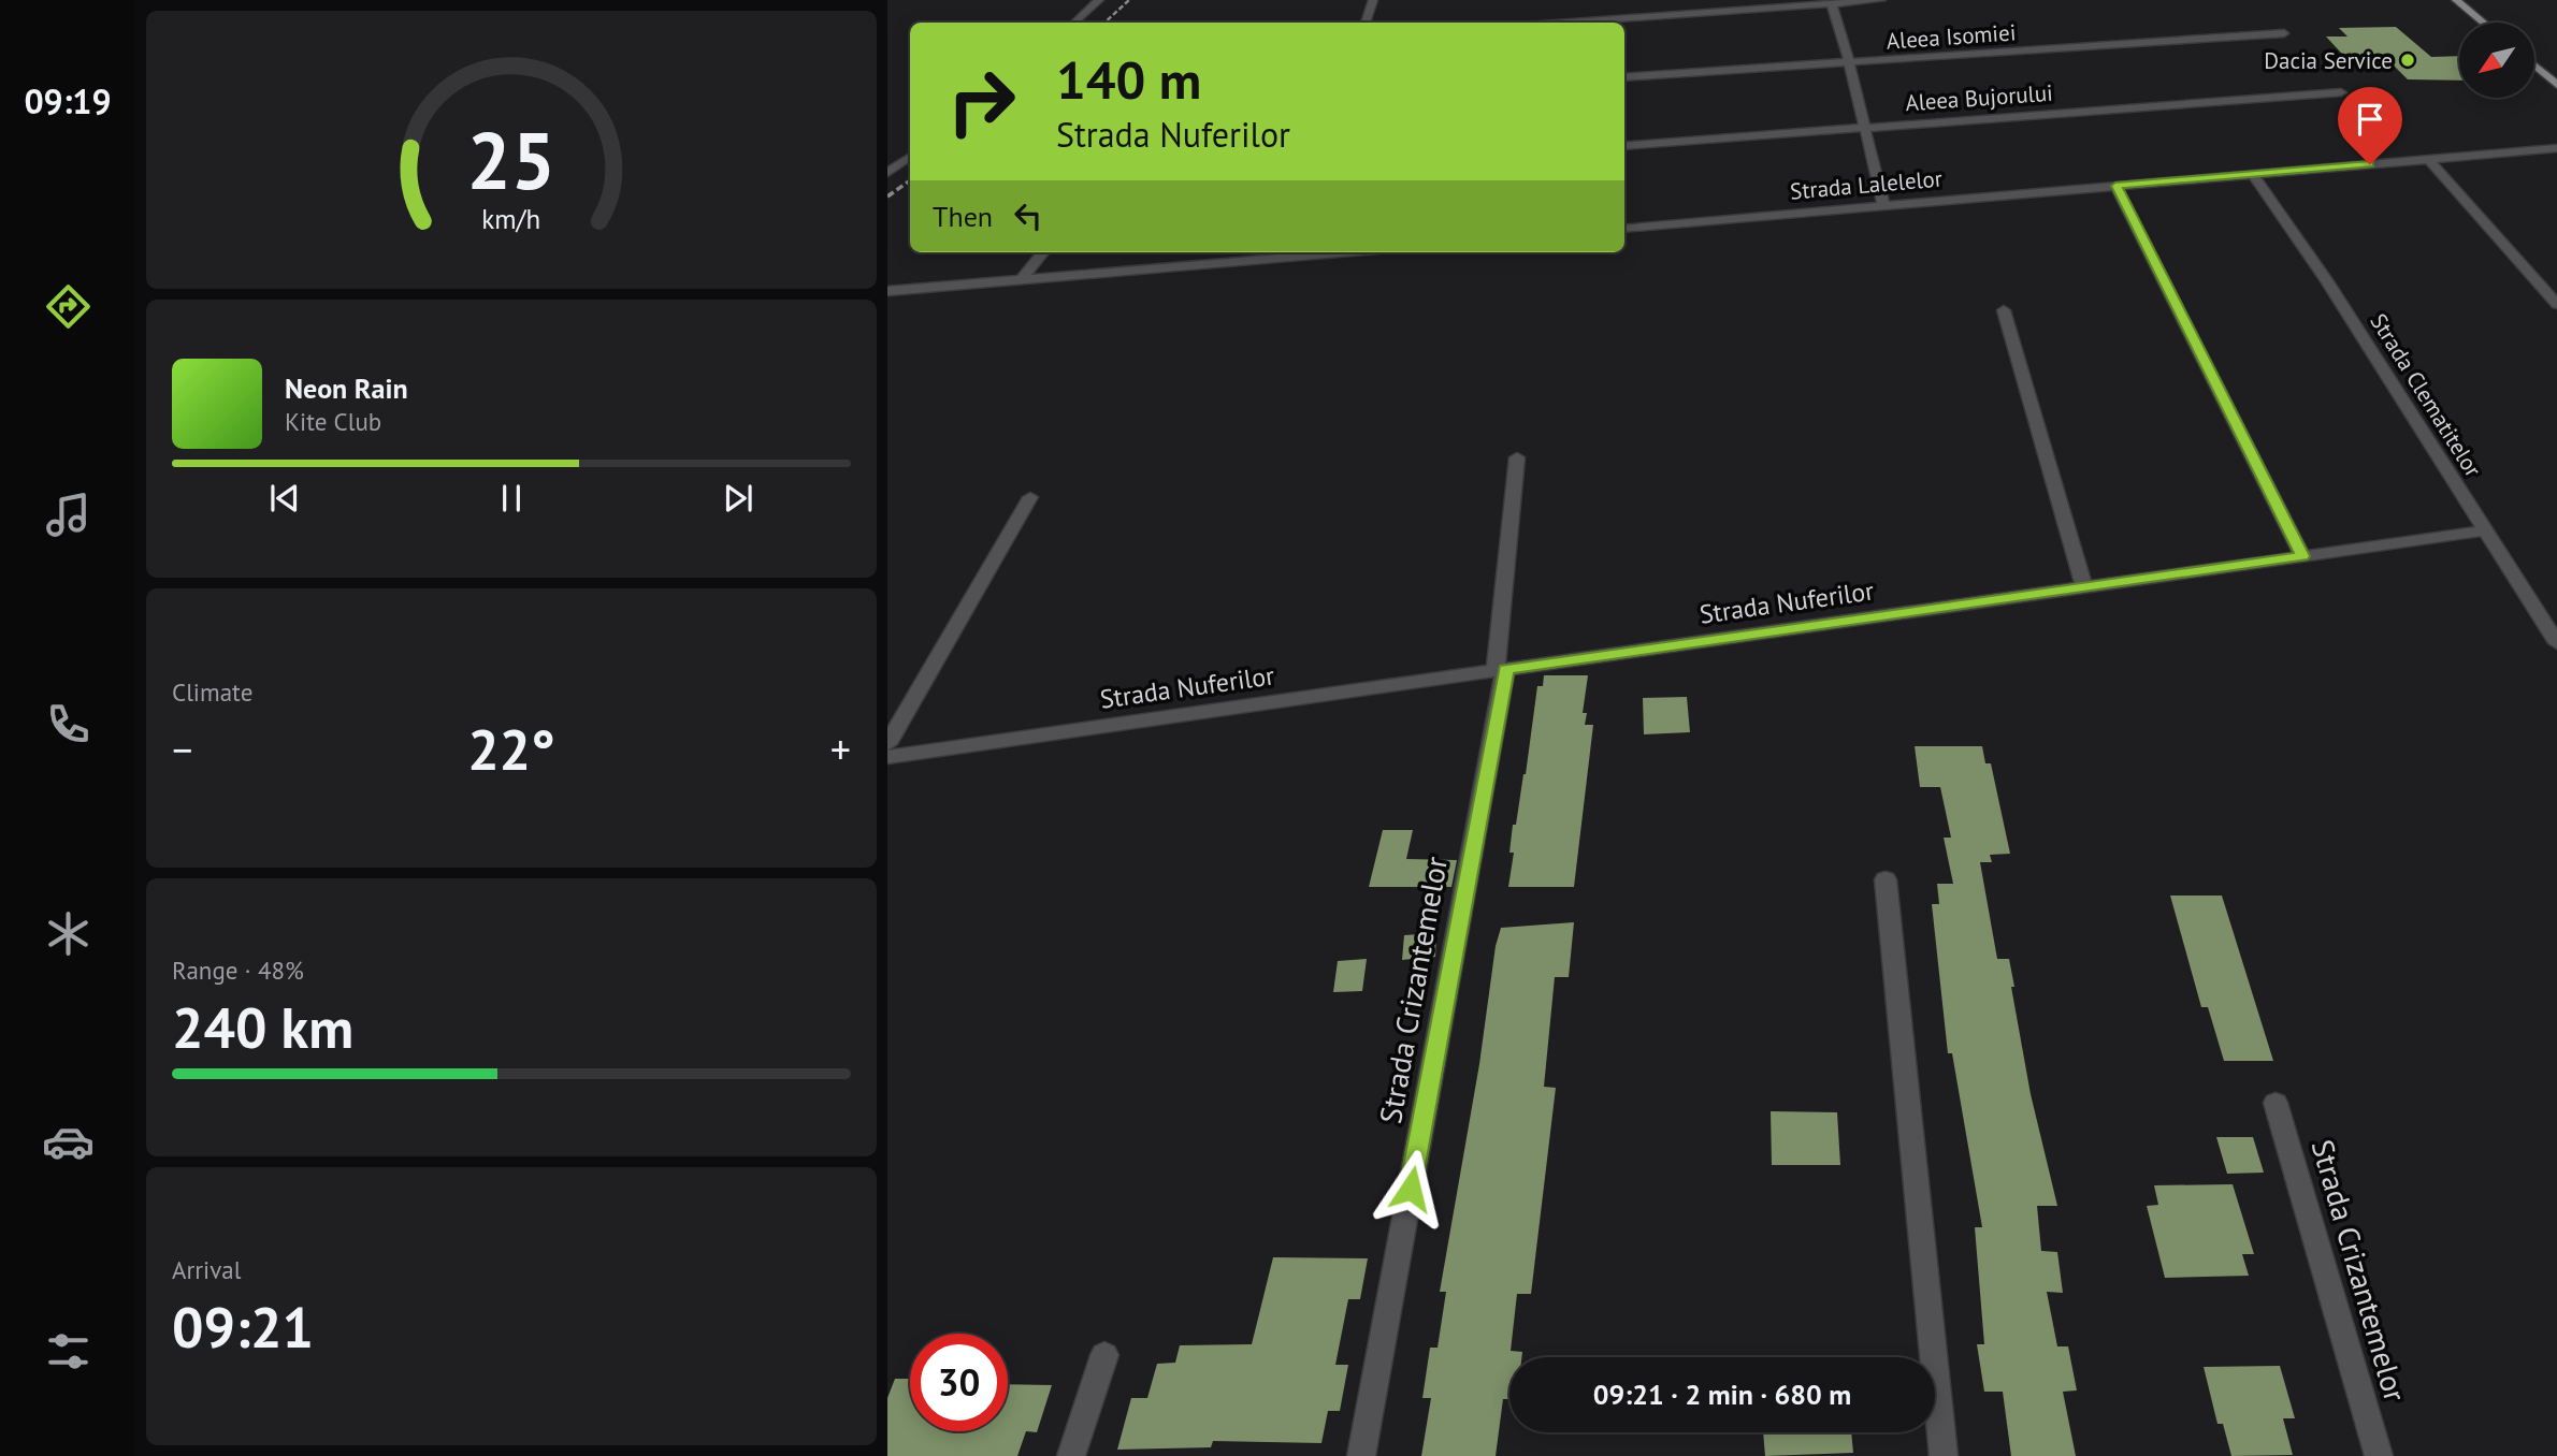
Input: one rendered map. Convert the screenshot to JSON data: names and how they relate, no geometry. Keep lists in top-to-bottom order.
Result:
{
  "streets": {
    "street": [
      "Aleea Isomiei",
      "Aleea Bujorului",
      "Strada Lalelelor",
      "Strada Clematitelor",
      "Strada Nuferilor",
      "Strada Crizantemelor"
    ]
  },
  "crossings": [
    ["Strada Lalelelor", "Strada Clematitelor"],
    ["Strada Clematitelor", "Strada Nuferilor"],
    ["Strada Nuferilor", "Strada Crizantemelor"]
  ],
  "places": ["Dacia Service"],
  "north": "bottom left",
  "page": {
    "tabs": "09:19",
    "turn": ["140 m", "Strada Nuferilor"],
    "then": "Then",
    "song": ["Neon Rain", "Kite Club"],
    "tile": [
      "Climate",
      ["Range · 48%", "240 km"],
      ["Arrival", "09:21"]
    ],
    "heat": ["−", "22°", "+"],
    "limit": "30",
    "trip": "09:21 · 2 min · 680 m",
    "gauge": ["25", "km/h"]
  }
}
